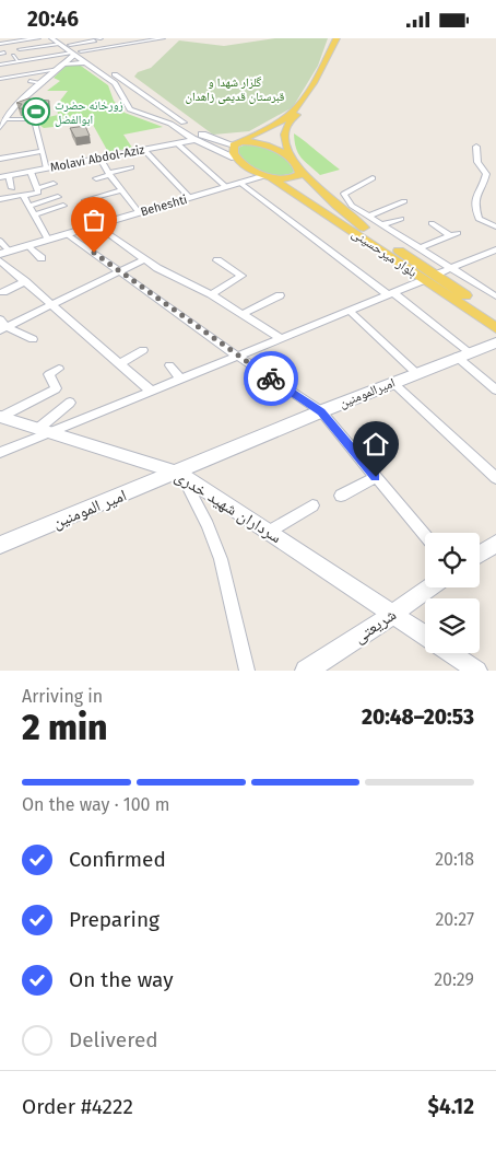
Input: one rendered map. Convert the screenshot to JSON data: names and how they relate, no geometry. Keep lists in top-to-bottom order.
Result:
{
  "streets": {
    "main road": [
      "Molavi Abdol-Aziz",
      "Beheshti",
      "بلوار میرحسینی",
      "امیرالمومنین",
      "امیر المومنین",
      "شریعتی"
    ],
    "street": ["سرداران شهید خدری"]
  },
  "crossings": [
    ["Beheshti", "بلوار میرحسینی"],
    ["امیرالمومنین", "سرداران شهید خدری"],
    ["امیرالمومنین", "امیر المومنین"],
    ["سرداران شهید خدری", "امیر المومنین"],
    ["سرداران شهید خدری", "شریعتی"]
  ],
  "parks": ["گلزار شهدا و قبرستان قدیمی زاهدان"],
  "places": {
    "sports": ["زورخانه حضرت ابوالفضل"]
  },
  "page": {
    "status": "20:46",
    "heading": ["2 min", "Arriving in", "20:48–20:53"],
    "panel": ["Order #4222", "$4.12"],
    "bar": "On the way · 100 m",
    "list": [
      ["Confirmed", "20:18"],
      ["Preparing", "20:27"],
      ["On the way", "20:29"],
      "Delivered"
    ]
  }
}
